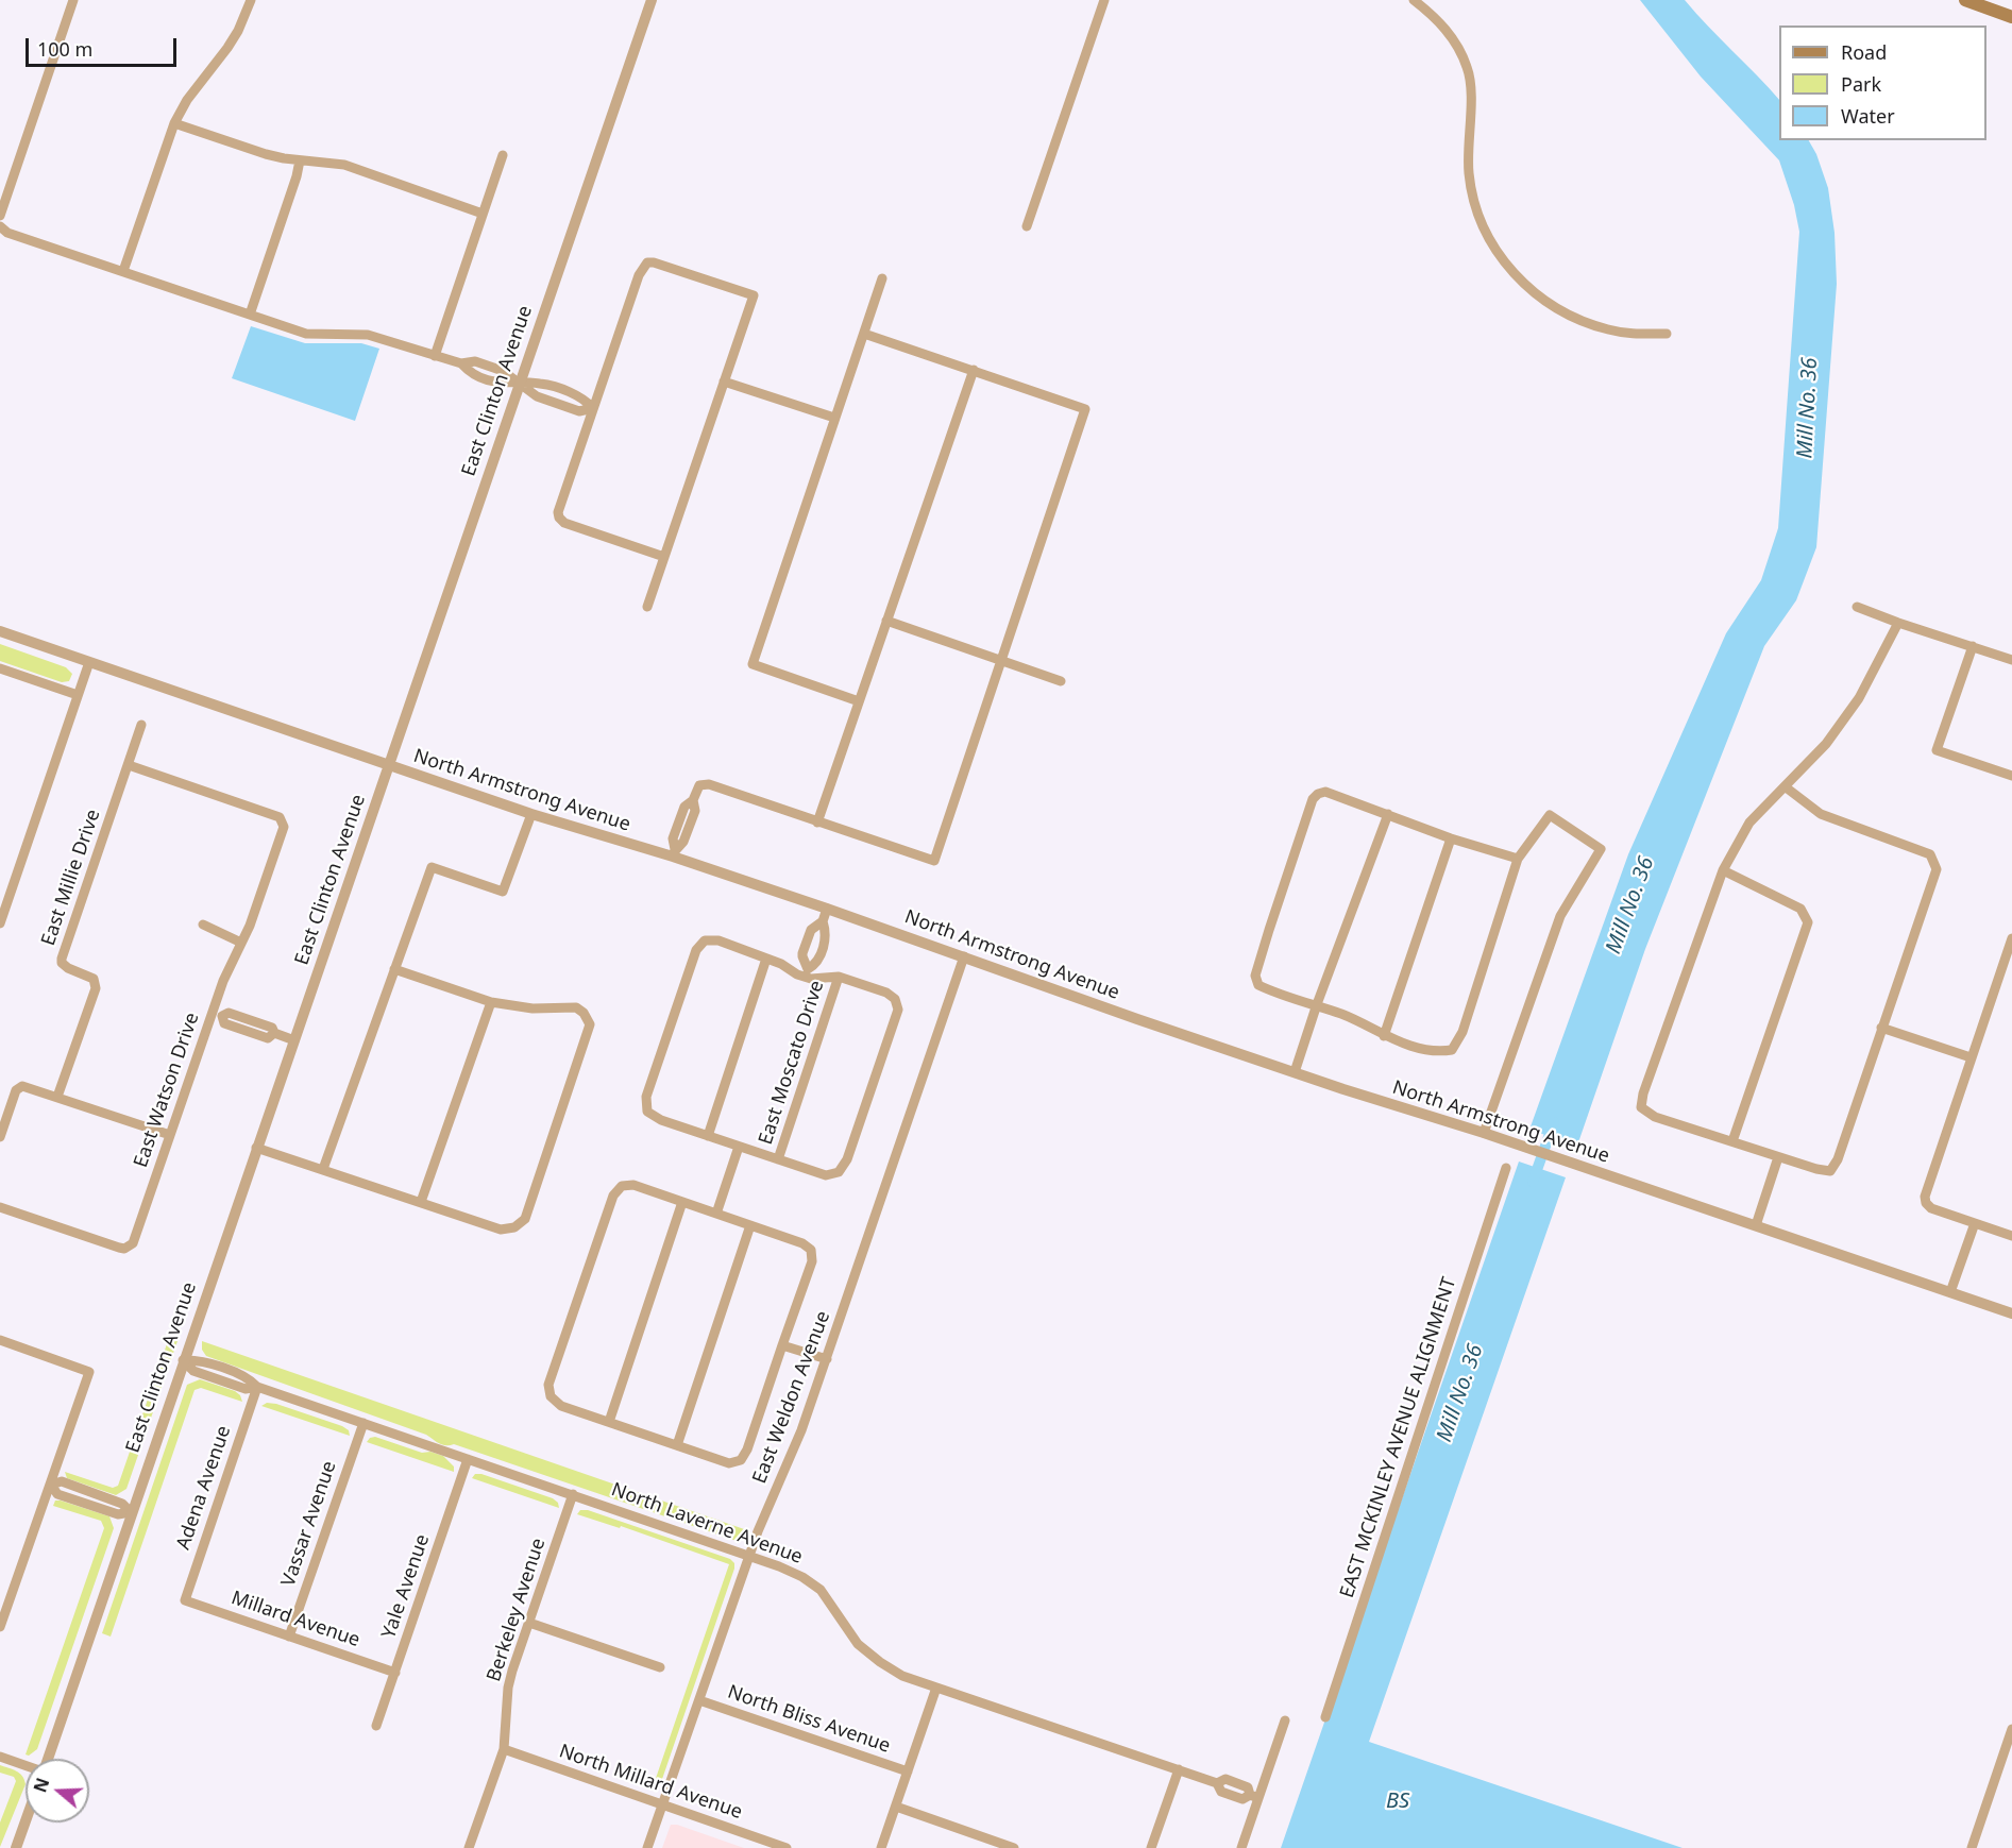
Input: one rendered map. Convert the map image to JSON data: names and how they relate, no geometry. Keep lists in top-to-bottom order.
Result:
{
  "streets": {
    "street": [
      "East Clinton Avenue",
      "North Armstrong Avenue",
      "East Millie Drive",
      "East Moscato Drive",
      "East Watson Drive",
      "East Weldon Avenue",
      "EAST MCKINLEY AVENUE ALIGNMENT",
      "Adena Avenue",
      "Vassar Avenue",
      "North Laverne Avenue",
      "Yale Avenue",
      "Berkeley Avenue",
      "Millard Avenue",
      "North Bliss Avenue",
      "North Millard Avenue"
    ]
  },
  "crossings": [
    ["East Clinton Avenue", "North Armstrong Avenue"],
    ["East Clinton Avenue", "North Laverne Avenue"],
    ["North Armstrong Avenue", "East Weldon Avenue"],
    ["East Millie Drive", "East Watson Drive"],
    ["East Weldon Avenue", "North Laverne Avenue"],
    ["East Weldon Avenue", "North Bliss Avenue"],
    ["East Weldon Avenue", "North Millard Avenue"],
    ["Adena Avenue", "North Laverne Avenue"],
    ["Adena Avenue", "Millard Avenue"],
    ["Vassar Avenue", "North Laverne Avenue"],
    ["Vassar Avenue", "Millard Avenue"],
    ["North Laverne Avenue", "Yale Avenue"],
    ["North Laverne Avenue", "Berkeley Avenue"],
    ["Yale Avenue", "Millard Avenue"],
    ["Berkeley Avenue", "North Millard Avenue"]
  ],
  "water": ["Mill No. 36", "BS"],
  "legend": ["Road", "Park", "Water"],
  "scale_bar": "100 m",
  "north": "left"
}
